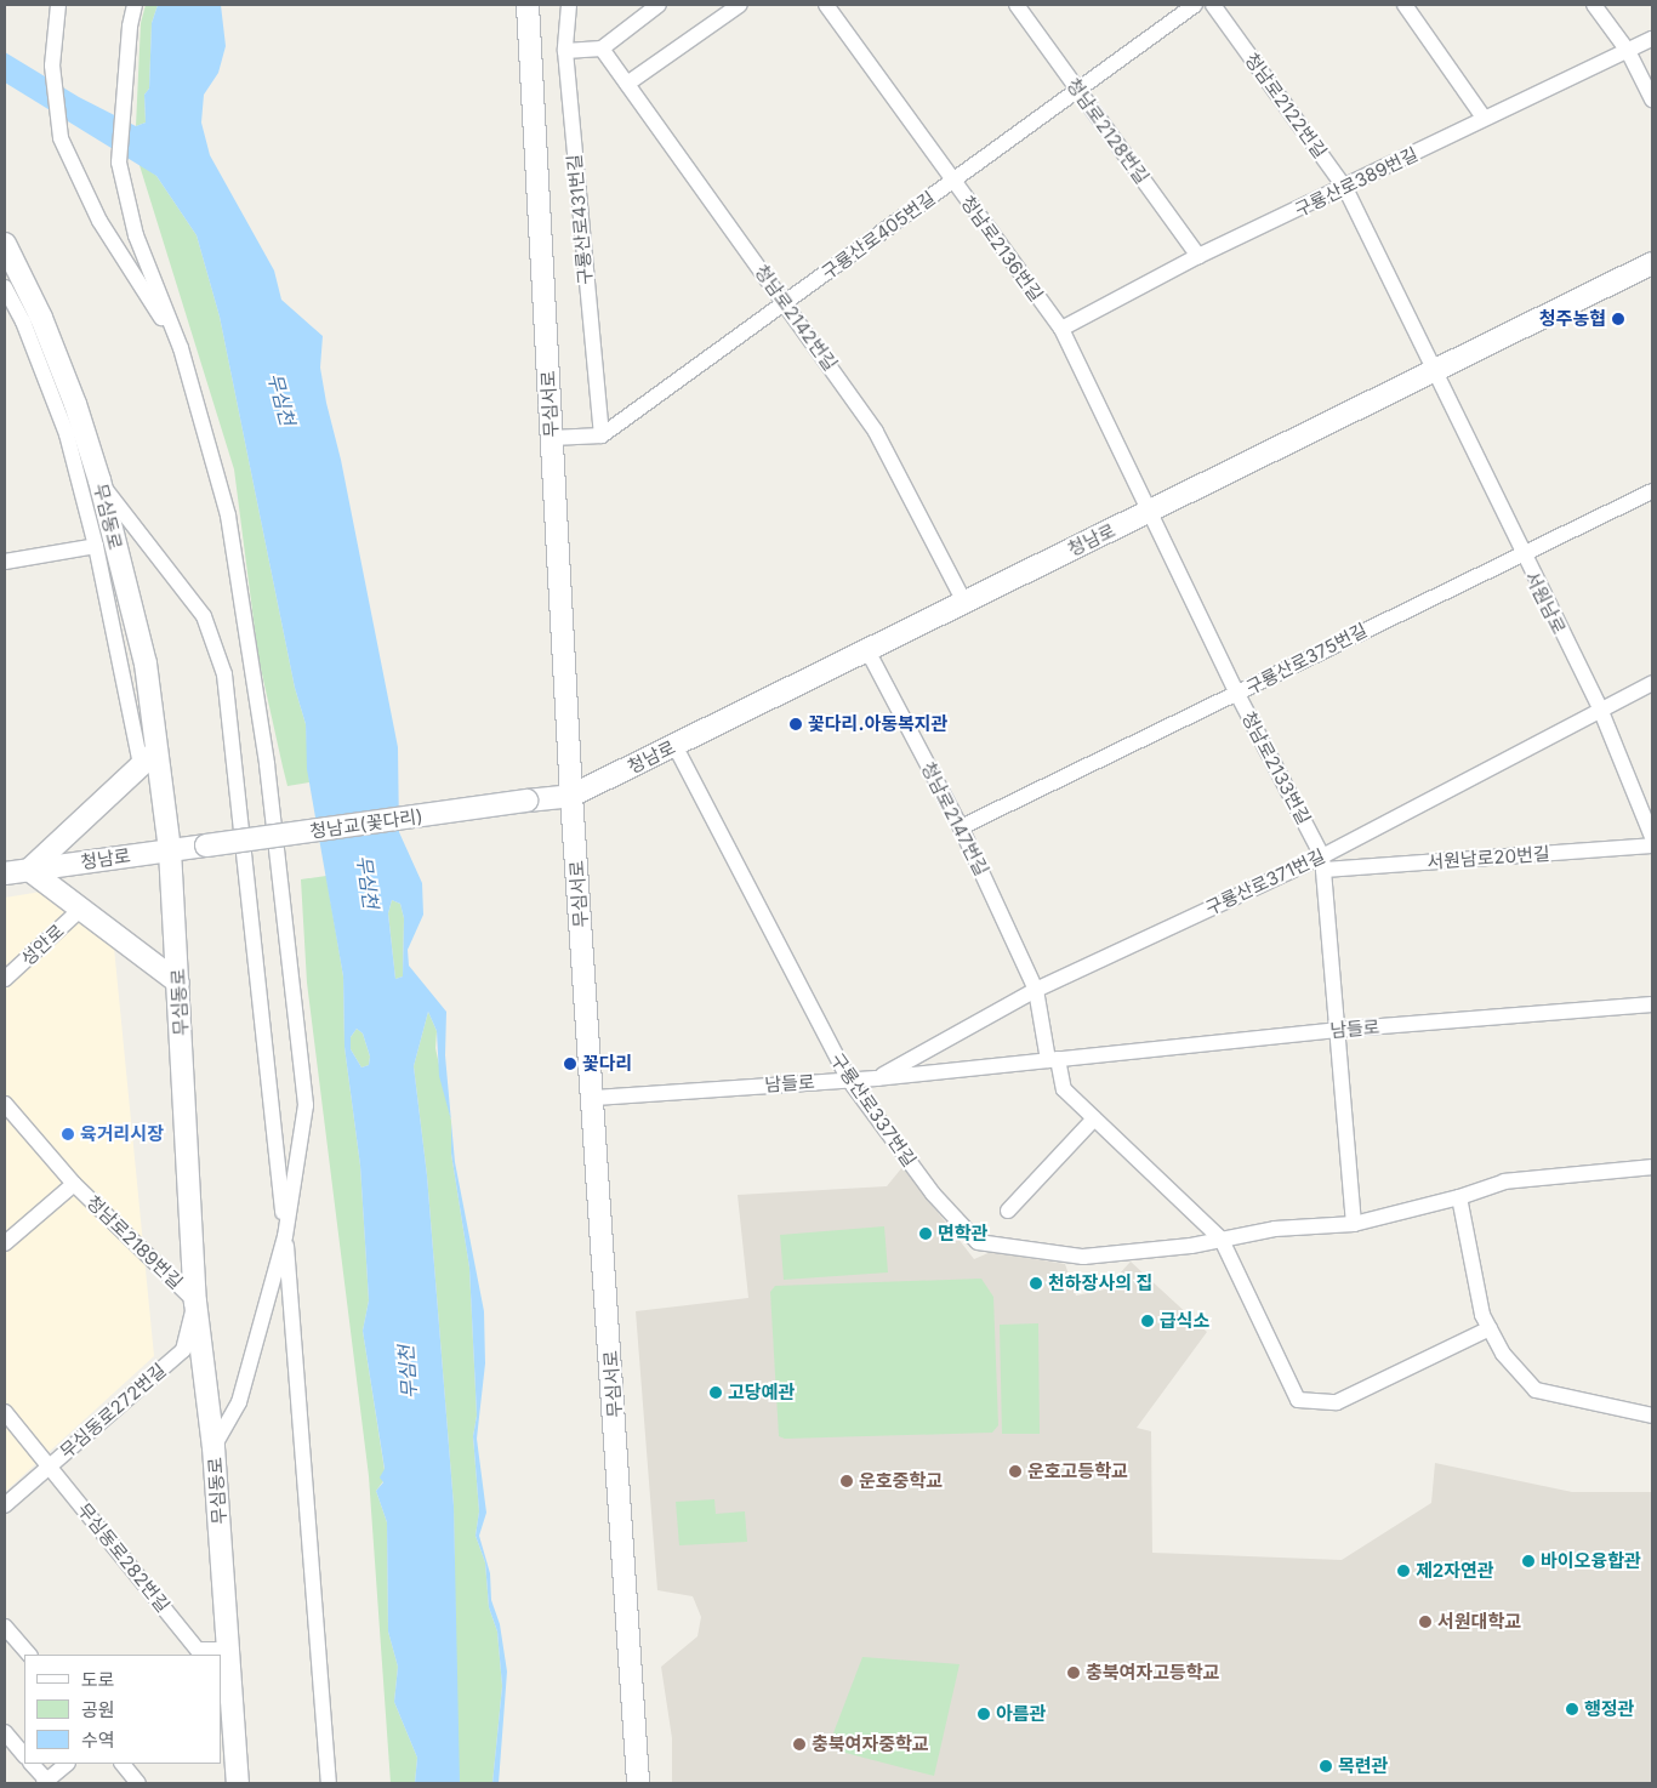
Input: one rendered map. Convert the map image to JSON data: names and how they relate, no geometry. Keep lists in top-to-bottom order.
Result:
{
  "streets": {
    "street": [
      "청남로2122번길",
      "청남로2128번길",
      "구룡산로389번길",
      "구룡산로431번길",
      "구룡산로405번길",
      "청남로2136번길",
      "청남로2142번길",
      "무심서로",
      "무심동로",
      "청남로",
      "서원남로",
      "구룡산로375번길",
      "청남로2133번길",
      "청남로2147번길",
      "청남교(꽃다리)",
      "서원남로20번길",
      "구룡산로371번길",
      "성안로",
      "남들로",
      "구룡산로337번길",
      "청남로2189번길",
      "무심동로272번길",
      "무심동로282번길"
    ]
  },
  "crossings": [
    ["청남로2122번길", "구룡산로389번길"],
    ["청남로2122번길", "청남로"],
    ["청남로2122번길", "서원남로"],
    ["청남로2128번길", "구룡산로389번길"],
    ["청남로2128번길", "구룡산로405번길"],
    ["구룡산로389번길", "청남로2136번길"],
    ["구룡산로431번길", "구룡산로405번길"],
    ["구룡산로405번길", "청남로2136번길"],
    ["구룡산로405번길", "청남로2142번길"],
    ["청남로2136번길", "청남로"],
    ["청남로2136번길", "청남로2133번길"],
    ["청남로2142번길", "청남로"],
    ["무심서로", "청남로"],
    ["무심서로", "남들로"],
    ["무심동로", "청남로"],
    ["무심동로", "청남로2189번길"],
    ["무심동로", "무심동로272번길"],
    ["청남로", "서원남로"],
    ["청남로", "청남로2133번길"],
    ["청남로", "청남로2147번길"],
    ["청남로", "청남교(꽃다리)"],
    ["청남로", "구룡산로337번길"],
    ["서원남로", "구룡산로375번길"],
    ["서원남로", "구룡산로371번길"],
    ["구룡산로375번길", "청남로2133번길"],
    ["구룡산로375번길", "청남로2147번길"],
    ["청남로2133번길", "서원남로20번길"],
    ["청남로2133번길", "구룡산로371번길"],
    ["청남로2133번길", "남들로"],
    ["청남로2133번길", "구룡산로337번길"],
    ["청남로2147번길", "구룡산로371번길"],
    ["청남로2147번길", "남들로"],
    ["서원남로20번길", "구룡산로371번길"],
    ["구룡산로371번길", "남들로"],
    ["남들로", "구룡산로337번길"],
    ["청남로2189번길", "무심동로272번길"],
    ["무심동로272번길", "무심동로282번길"]
  ],
  "water": ["무심천"],
  "places": [
    "청주농협",
    "꽃다리.아동복지관",
    "꽃다리",
    "육거리시장",
    "면학관",
    "천하장사의 집",
    "급식소",
    "고당예관",
    "운호고등학교",
    "운호중학교",
    "바이오융합관",
    "제2자연관",
    "서원대학교",
    "충북여자고등학교",
    "행정관",
    "아름관",
    "충북여자중학교",
    "목련관"
  ],
  "legend": ["도로", "공원", "수역"]
}
